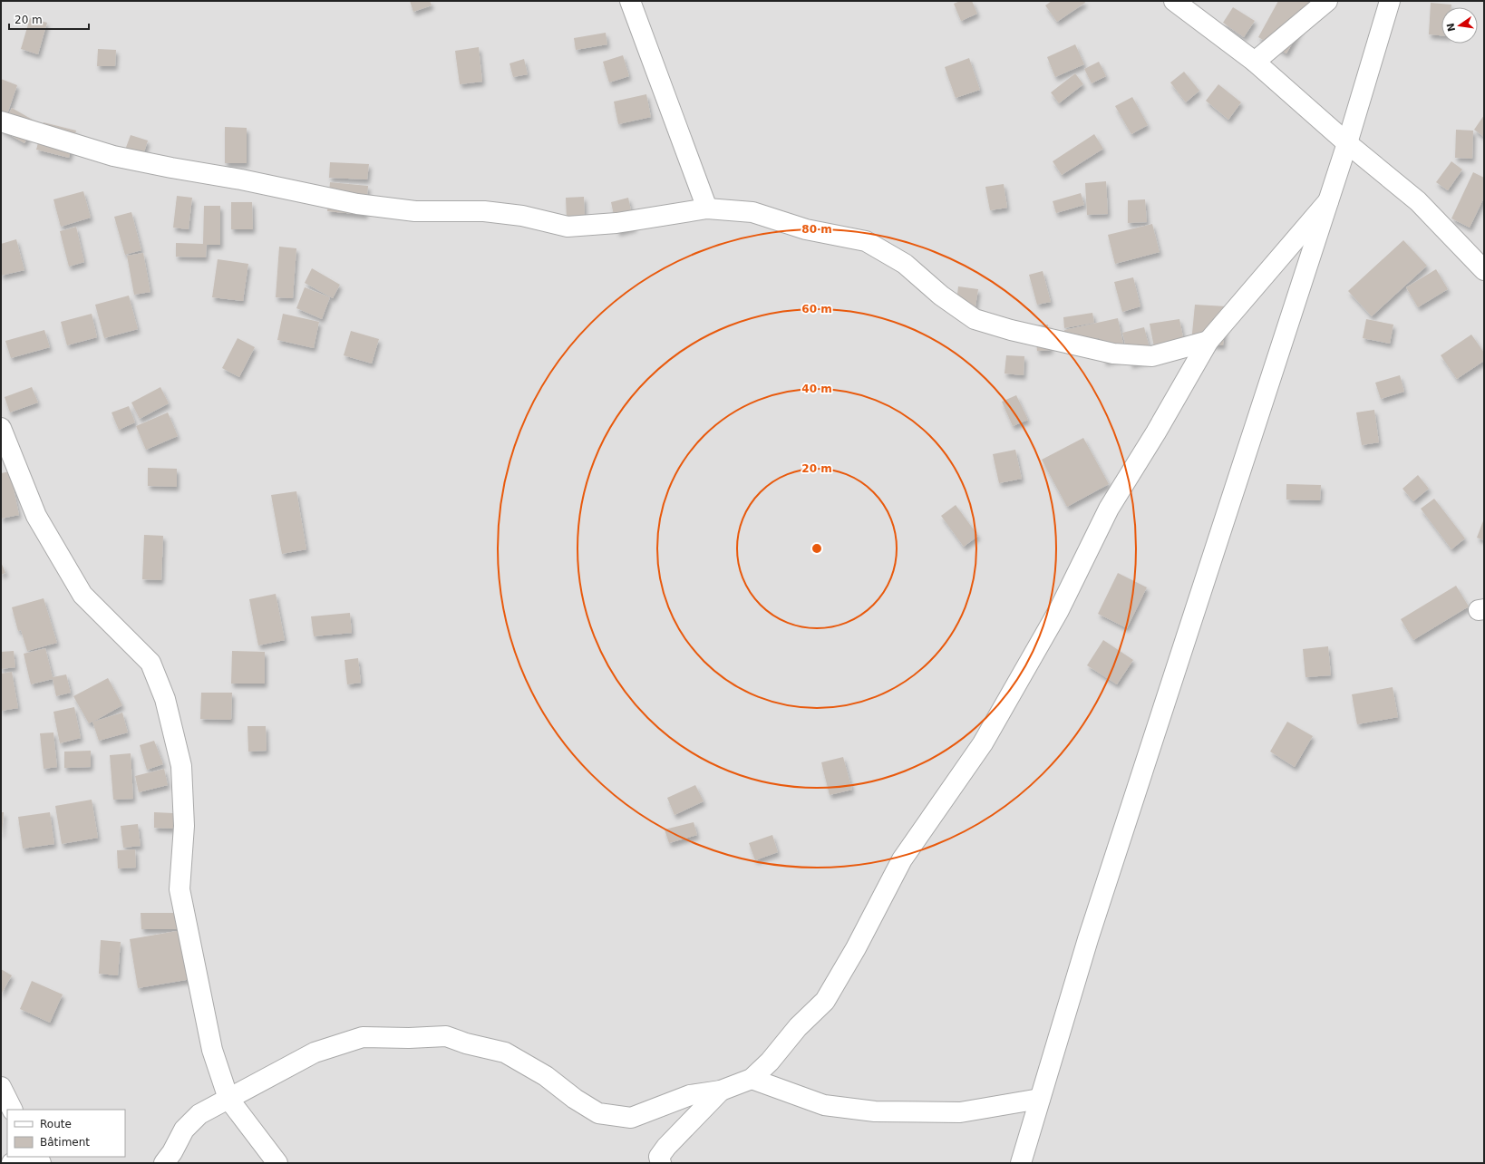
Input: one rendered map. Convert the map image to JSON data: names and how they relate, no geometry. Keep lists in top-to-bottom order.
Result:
{
  "legend": ["Route", "Bâtiment"],
  "scale_bar": "20 m",
  "north": "left",
  "rings": [
    "80 m",
    "60 m",
    "40 m",
    "20 m"
  ]
}
